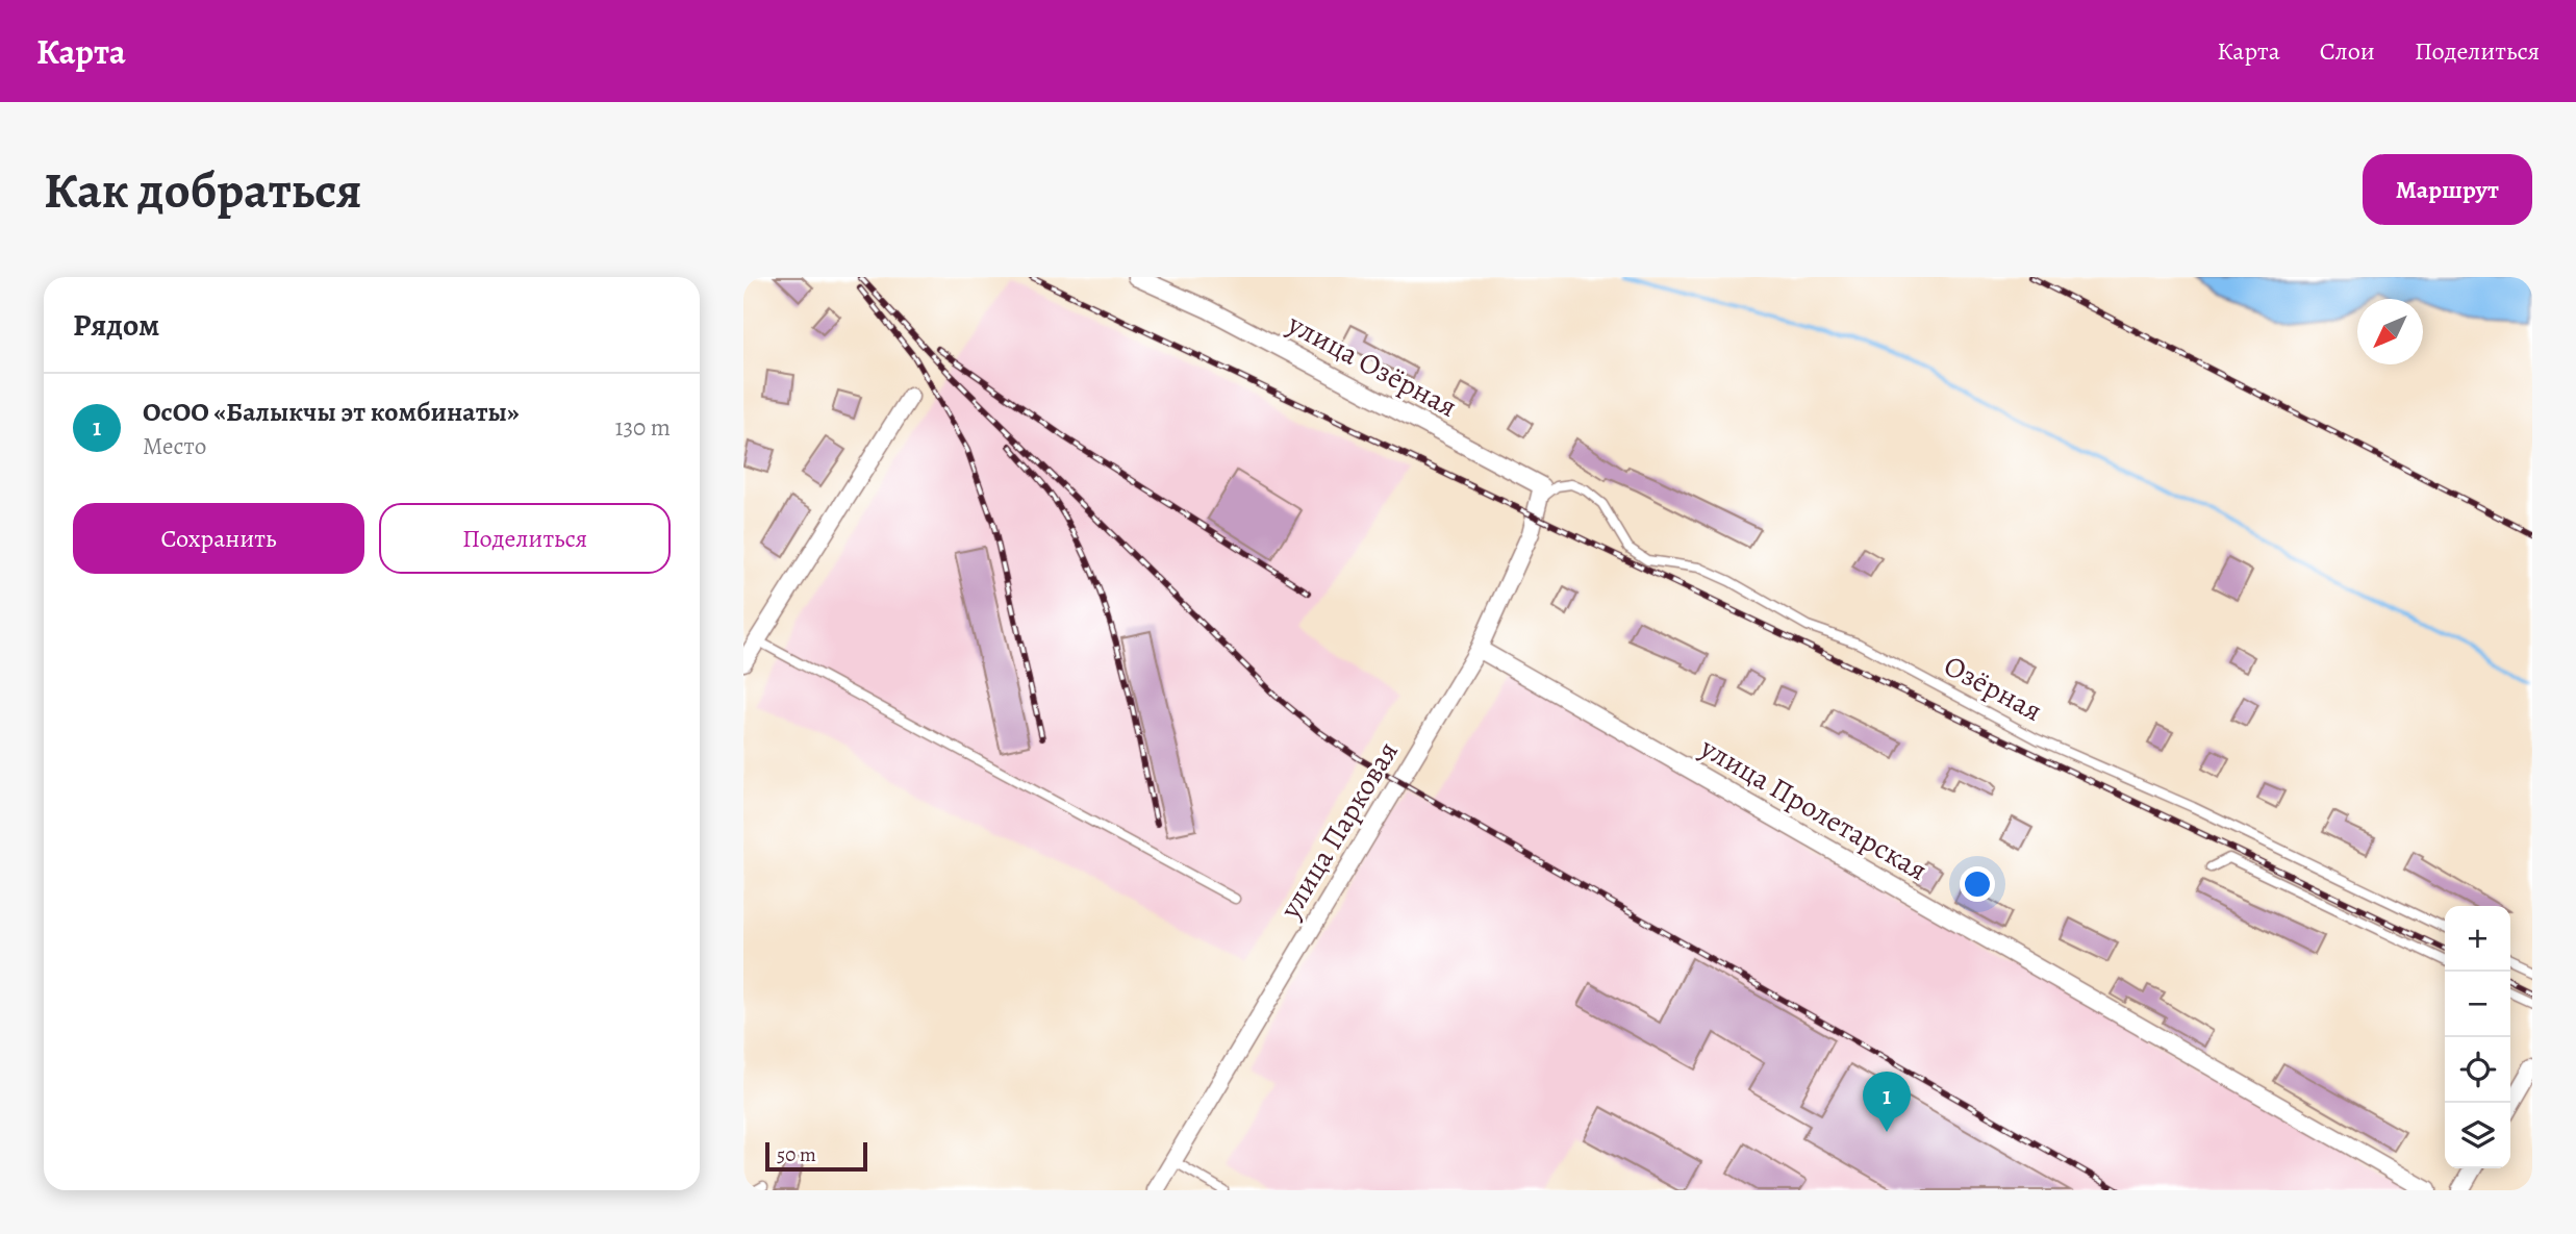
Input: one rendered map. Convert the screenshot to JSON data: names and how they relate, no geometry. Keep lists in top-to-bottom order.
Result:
{
  "streets": {
    "street": ["улица Озёрная", "улица Пролетарская", "улица Парковая"],
    "lane": ["Озёрная"]
  },
  "crossings": [
    ["улица Озёрная", "Озёрная"],
    ["улица Озёрная", "улица Парковая"],
    ["Озёрная", "улица Парковая"],
    ["улица Пролетарская", "улица Парковая"]
  ],
  "scale_bar": "50 m",
  "north": "bottom left",
  "page": {
    "header": "Карта",
    "nav": ["Карта", "Слои", "Поделиться"],
    "buttons": [
      "Маршрут",
      ["Сохранить", "Поделиться"]
    ],
    "title": "Как добраться",
    "heading": "Рядом",
    "list": [
      {
        "mark": "1",
        "name": "ОсОО «Балыкчы эт комбинаты»",
        "note": "Место",
        "value": "130 m"
      }
    ],
    "map_buttons": ["+", "−"],
    "pins": "1",
    "scale": "50 m"
  }
}
